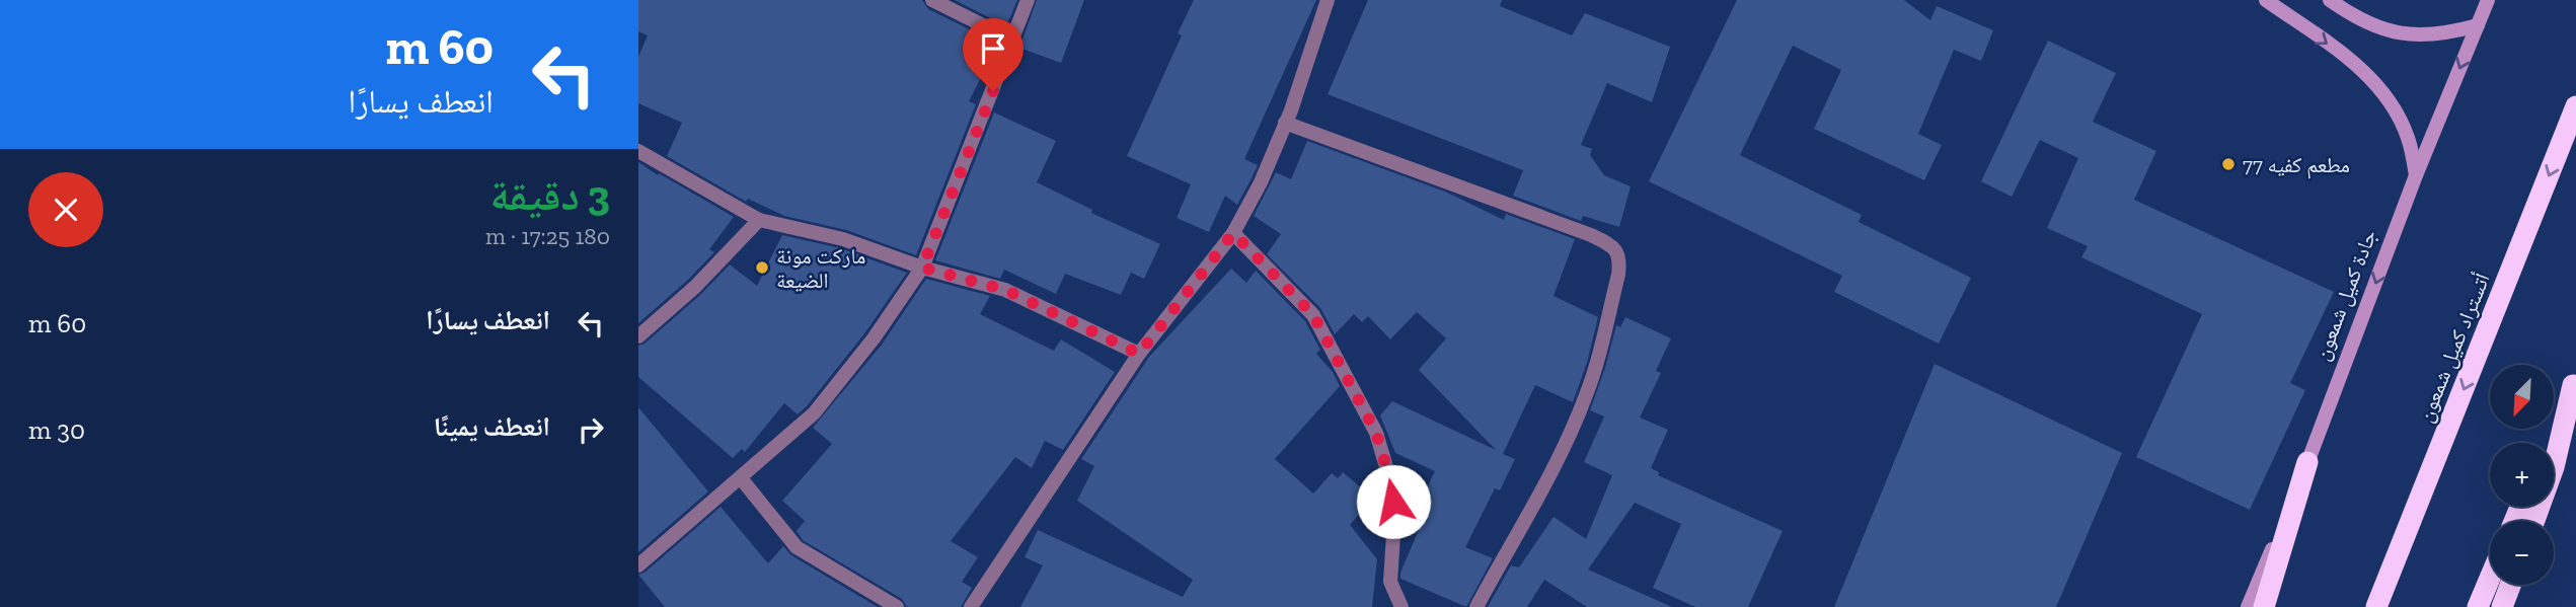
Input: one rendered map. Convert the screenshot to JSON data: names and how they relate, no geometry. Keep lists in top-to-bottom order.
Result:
{
  "streets": {
    "highway": ["أتستراد كميل شمعون"],
    "main road": ["جادة كميل شمعون"]
  },
  "one_way": ["جادة كميل شمعون"],
  "places": ["مطعم كفيه 77", "ماركت مونة الضيعة"],
  "north": "bottom left",
  "page": {
    "turn": ["60 m", "انعطف يسارًا"],
    "heading": ["3 دقيقة", "180 m · 17:25"],
    "list": [
      {
        "name": "انعطف يسارًا",
        "value": "60 m"
      },
      {
        "name": "انعطف يمينًا",
        "value": "30 m"
      }
    ],
    "map_buttons": ["+", "−"]
  }
}
